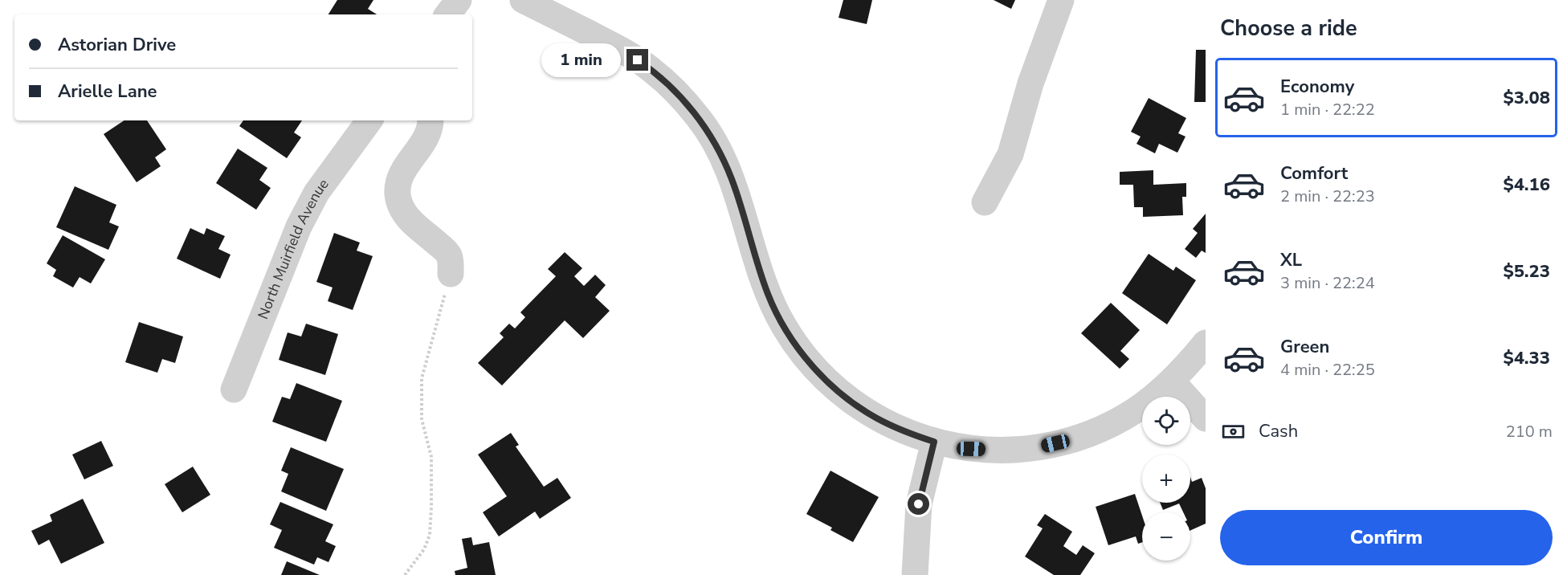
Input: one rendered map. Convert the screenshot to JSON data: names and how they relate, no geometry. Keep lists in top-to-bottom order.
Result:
{
  "streets": {
    "street": ["North Muirfield Avenue"]
  },
  "page": {
    "heading": "Choose a ride",
    "banner": ["Astorian Drive", "Arielle Lane"],
    "bubble": "1 min",
    "list": [
      {
        "name": "Economy",
        "note": "1 min · 22:22",
        "value": "$3.08"
      },
      {
        "name": "Comfort",
        "note": "2 min · 22:23",
        "value": "$4.16"
      },
      {
        "name": "XL",
        "note": "3 min · 22:24",
        "value": "$5.23"
      },
      {
        "name": "Green",
        "note": "4 min · 22:25",
        "value": "$4.33"
      }
    ],
    "map_buttons": ["+", "−"],
    "pay": ["Cash", "210 m"],
    "buttons": "Confirm"
  }
}
